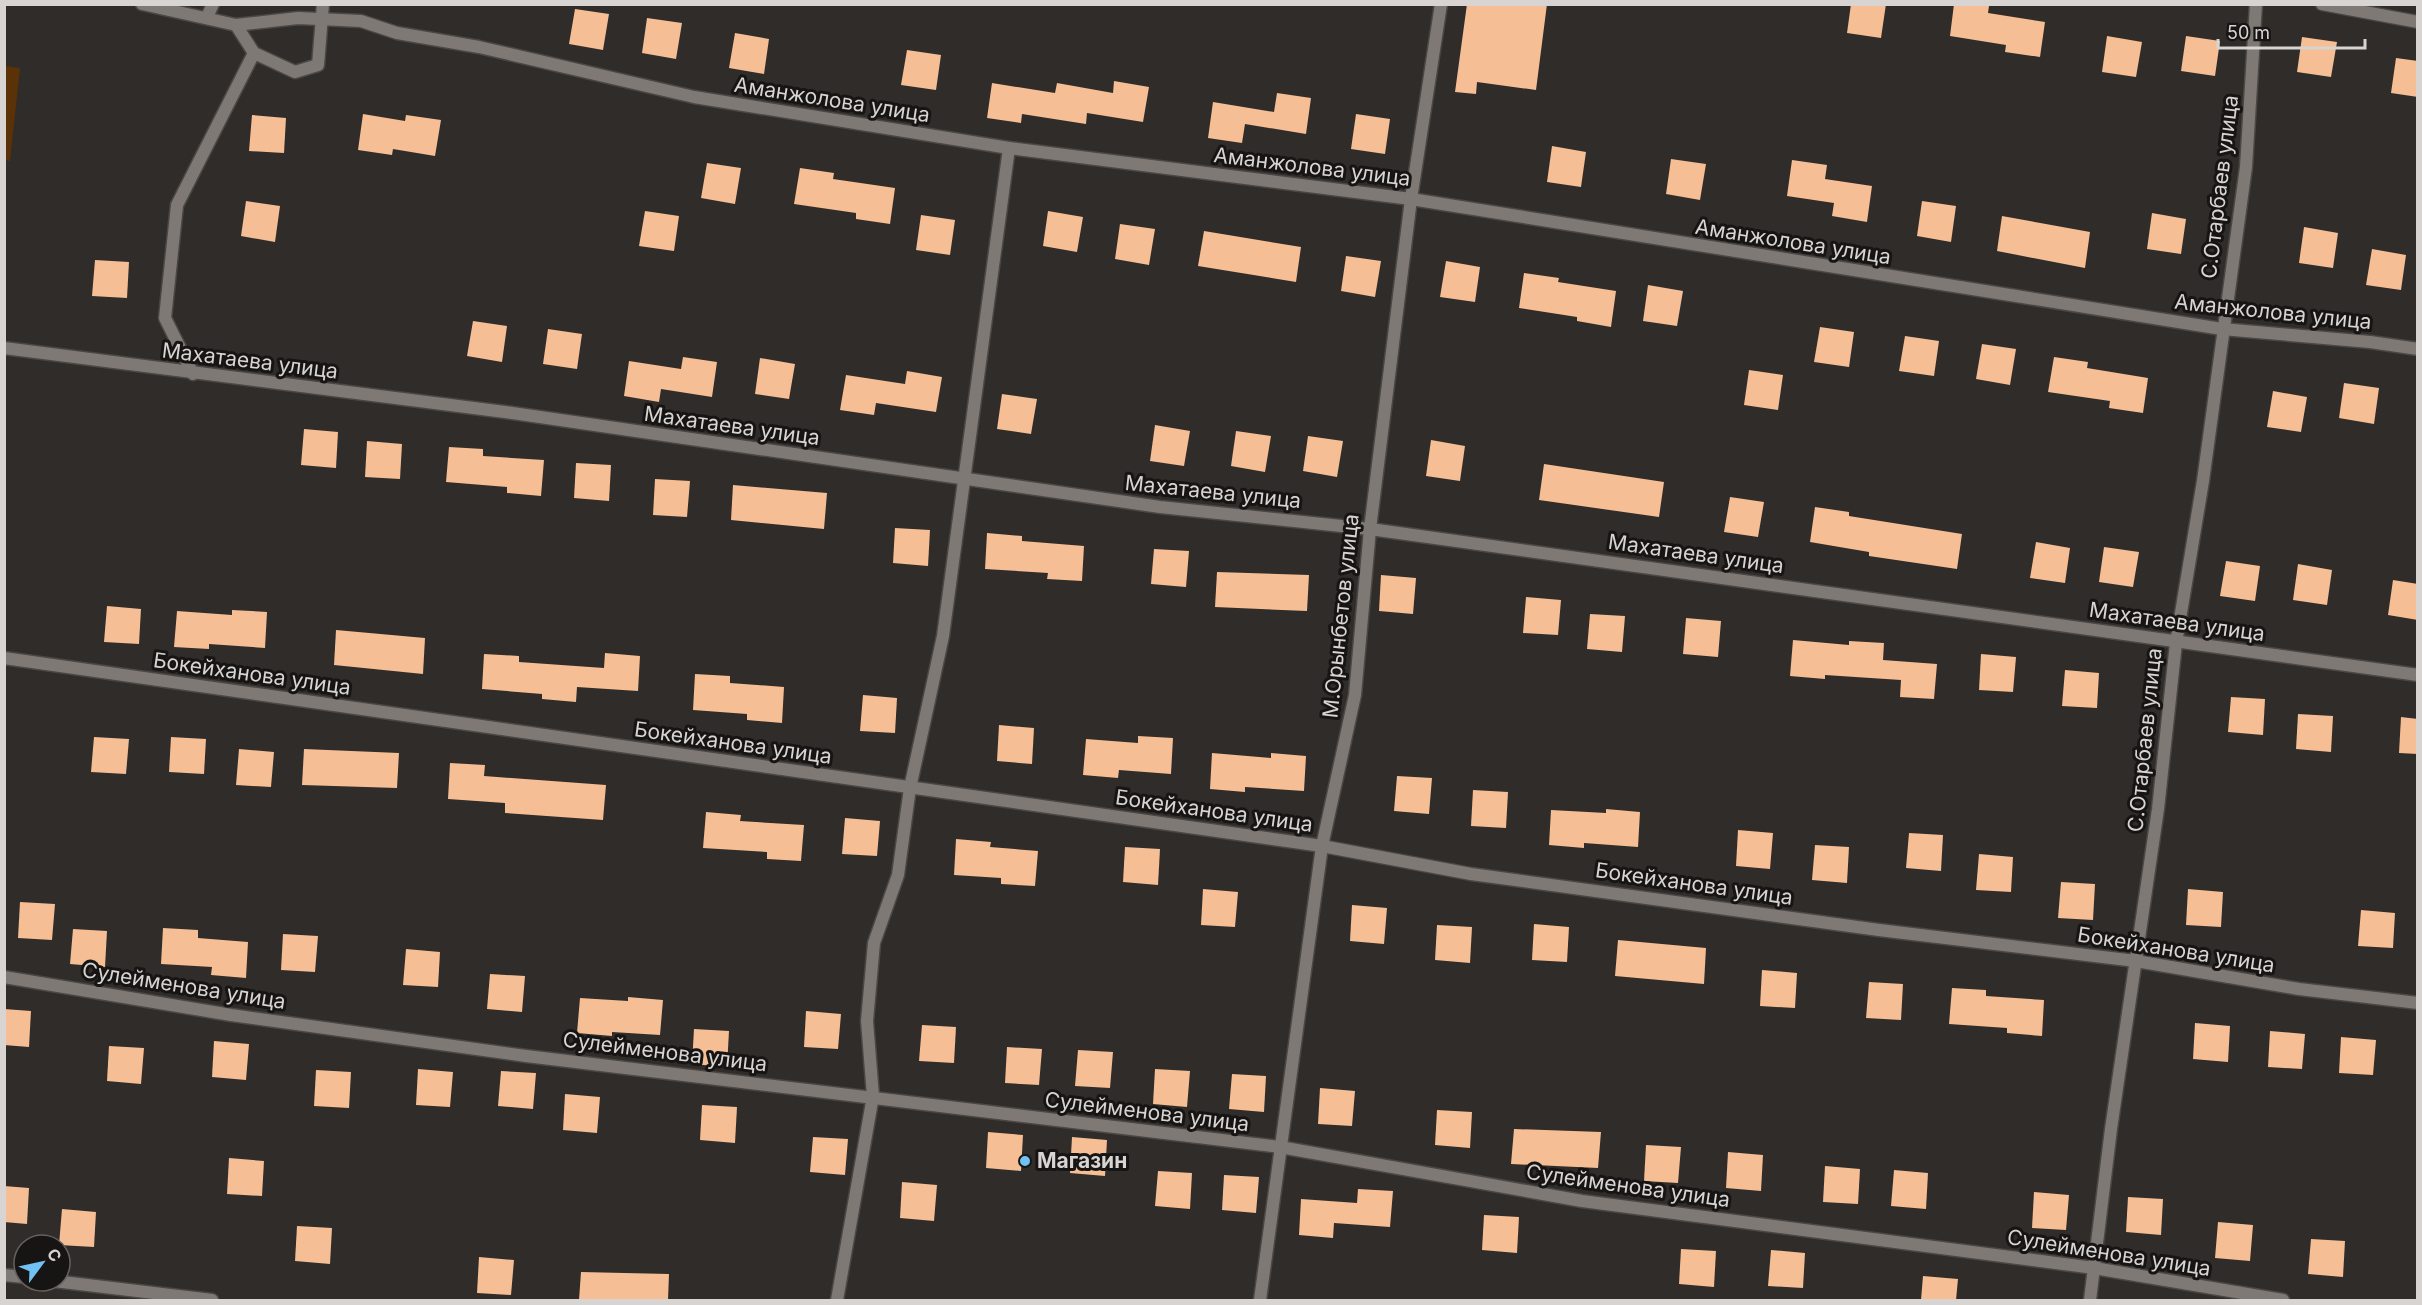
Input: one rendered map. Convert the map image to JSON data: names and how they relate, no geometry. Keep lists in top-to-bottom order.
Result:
{
  "streets": {
    "street": [
      "Аманжолова улица",
      "С.Отарбаев улица",
      "Махатаева улица",
      "М.Орынбетов улица",
      "Бокейханова улица",
      "Сулейменова улица"
    ]
  },
  "crossings": [
    ["Аманжолова улица", "С.Отарбаев улица"],
    ["Аманжолова улица", "М.Орынбетов улица"],
    ["С.Отарбаев улица", "Махатаева улица"],
    ["С.Отарбаев улица", "Бокейханова улица"],
    ["С.Отарбаев улица", "Сулейменова улица"],
    ["Махатаева улица", "М.Орынбетов улица"],
    ["М.Орынбетов улица", "Бокейханова улица"],
    ["М.Орынбетов улица", "Сулейменова улица"]
  ],
  "places": ["Магазин"],
  "scale_bar": "50 m",
  "north": "top right"
}
